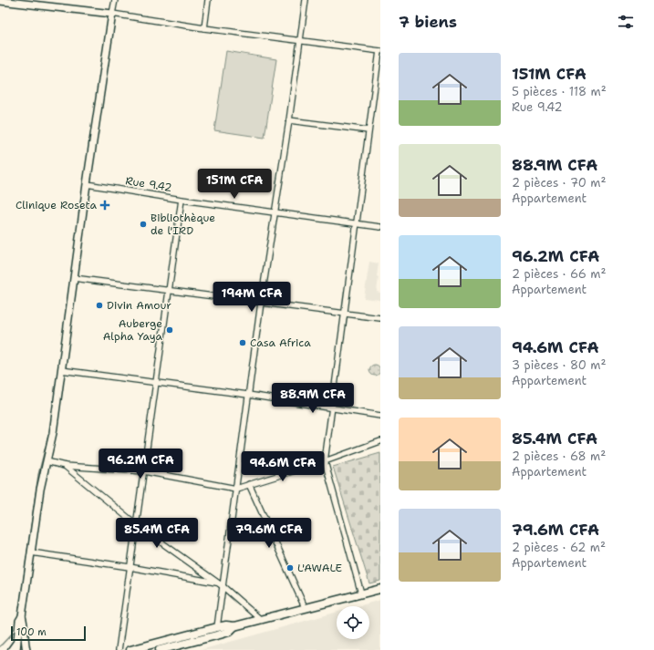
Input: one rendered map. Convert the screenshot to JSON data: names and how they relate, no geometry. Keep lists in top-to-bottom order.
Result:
{
  "streets": {
    "street": ["Rue 9.42"]
  },
  "places": {
    "health": ["Clinique Roseta"],
    "other": [
      "Bibliothèque de l'IRD",
      "Divin Amour",
      "Auberge Alpha Yaya",
      "Casa Africa",
      "L'AWALE"
    ]
  },
  "scale_bar": "100 m",
  "page": {
    "heading": "7 biens",
    "list": [
      {
        "name": "151M CFA",
        "note": "5 pièces · 118 m² · Rue 9.42"
      },
      {
        "name": "88.9M CFA",
        "note": "2 pièces · 70 m² · Appartement"
      },
      {
        "name": "96.2M CFA",
        "note": "2 pièces · 66 m² · Appartement"
      },
      {
        "name": "94.6M CFA",
        "note": "3 pièces · 80 m² · Appartement"
      },
      {
        "name": "85.4M CFA",
        "note": "2 pièces · 68 m² · Appartement"
      },
      {
        "name": "79.6M CFA",
        "note": "2 pièces · 62 m² · Appartement"
      }
    ],
    "price": [
      "151M CFA",
      "194M CFA",
      "88.9M CFA",
      "96.2M CFA",
      "94.6M CFA",
      "85.4M CFA",
      "79.6M CFA"
    ],
    "scale": "100 m"
  }
}
